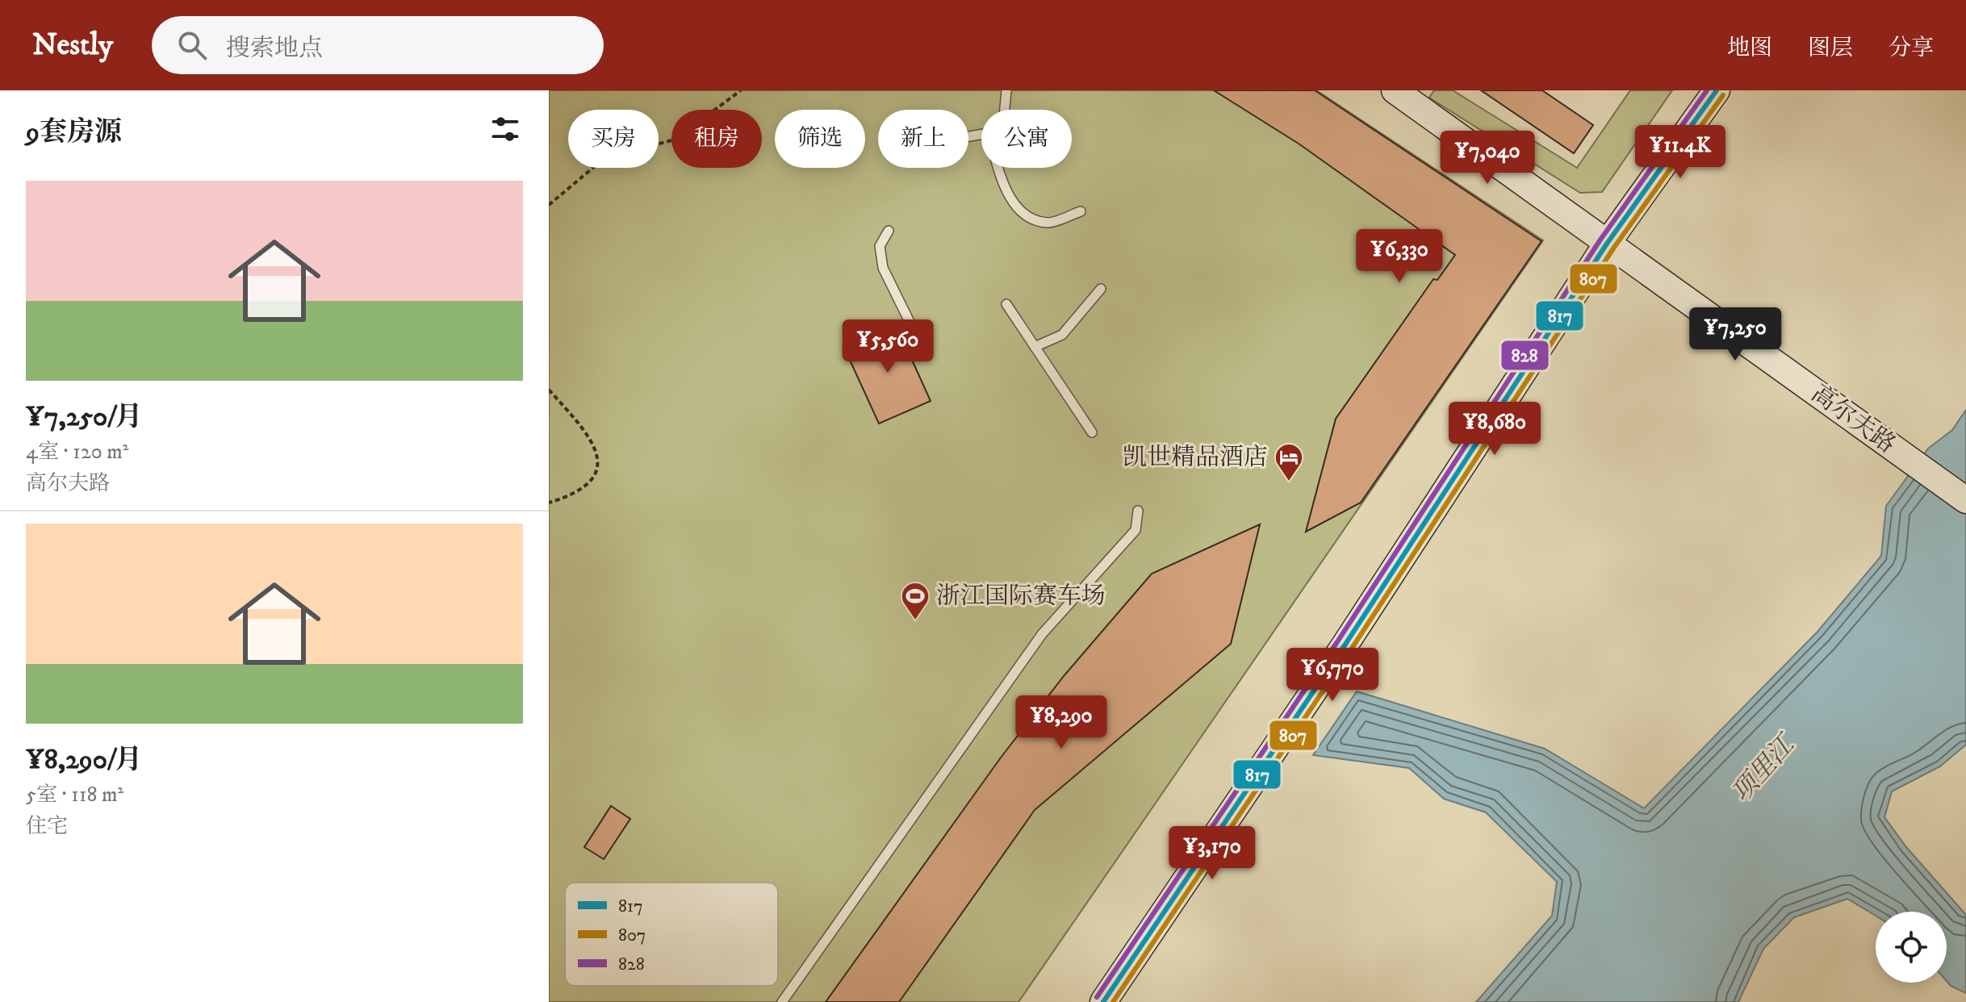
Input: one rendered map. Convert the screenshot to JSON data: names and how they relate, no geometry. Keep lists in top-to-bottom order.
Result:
{
  "streets": {
    "street": ["高尔夫路"]
  },
  "water": ["项里江"],
  "places": {
    "hotel": ["凯世精品酒店"],
    "sports": ["浙江国际赛车场"]
  },
  "lines": ["transit line 817", "transit line 828", "transit line 807"],
  "legend": ["817", "807", "828"],
  "page": {
    "header": "Nestly",
    "search": "搜索地点",
    "nav": ["地图", "图层", "分享"],
    "heading": "9套房源",
    "chip": [
      "买房",
      "租房",
      "筛选",
      "新上",
      "公寓"
    ],
    "price": [
      "¥11.4K",
      "¥7,040",
      "¥6,330",
      "¥7,250",
      "¥5,560",
      "¥8,680",
      "¥6,770",
      "¥8,290",
      "¥3,170"
    ],
    "list": [
      {
        "name": "¥7,250/月",
        "note": "4室 · 120 m² · 高尔夫路"
      },
      {
        "name": "¥8,290/月",
        "note": "5室 · 118 m² · 住宅"
      }
    ]
  }
}
